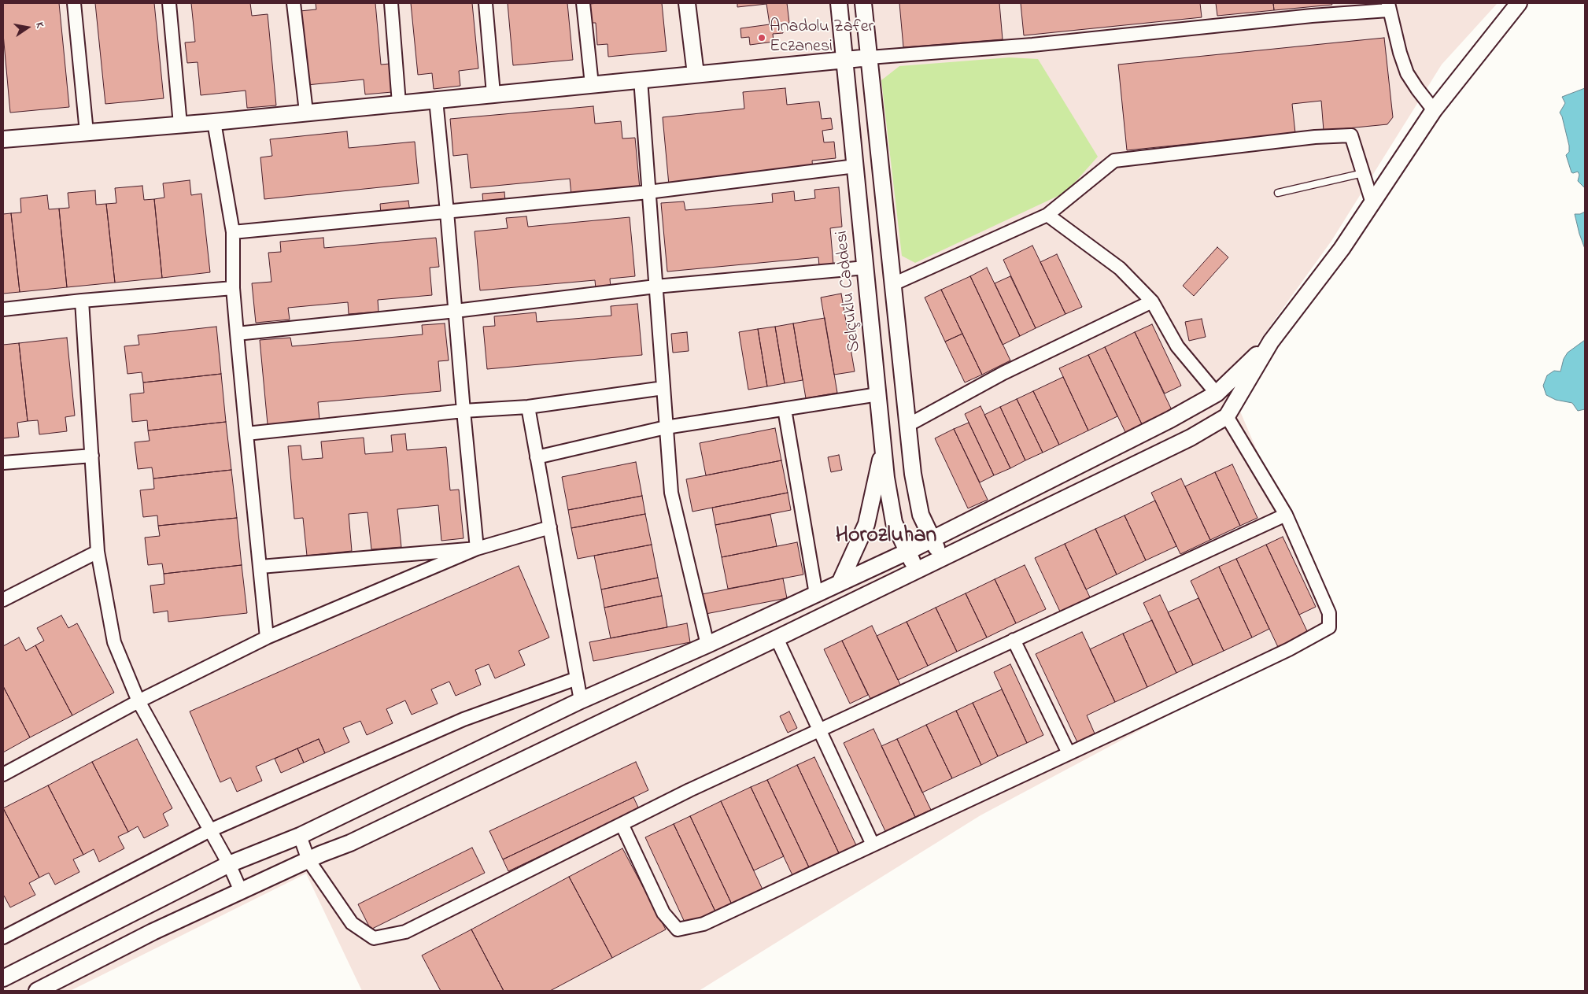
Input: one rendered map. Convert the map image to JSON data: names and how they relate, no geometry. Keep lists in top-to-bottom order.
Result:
{
  "streets": {
    "street": ["Selçuklu Caddesi"]
  },
  "districts": ["Horozluhan"],
  "places": ["Anadolu Zafer Eczanesi"],
  "north": "right"
}
